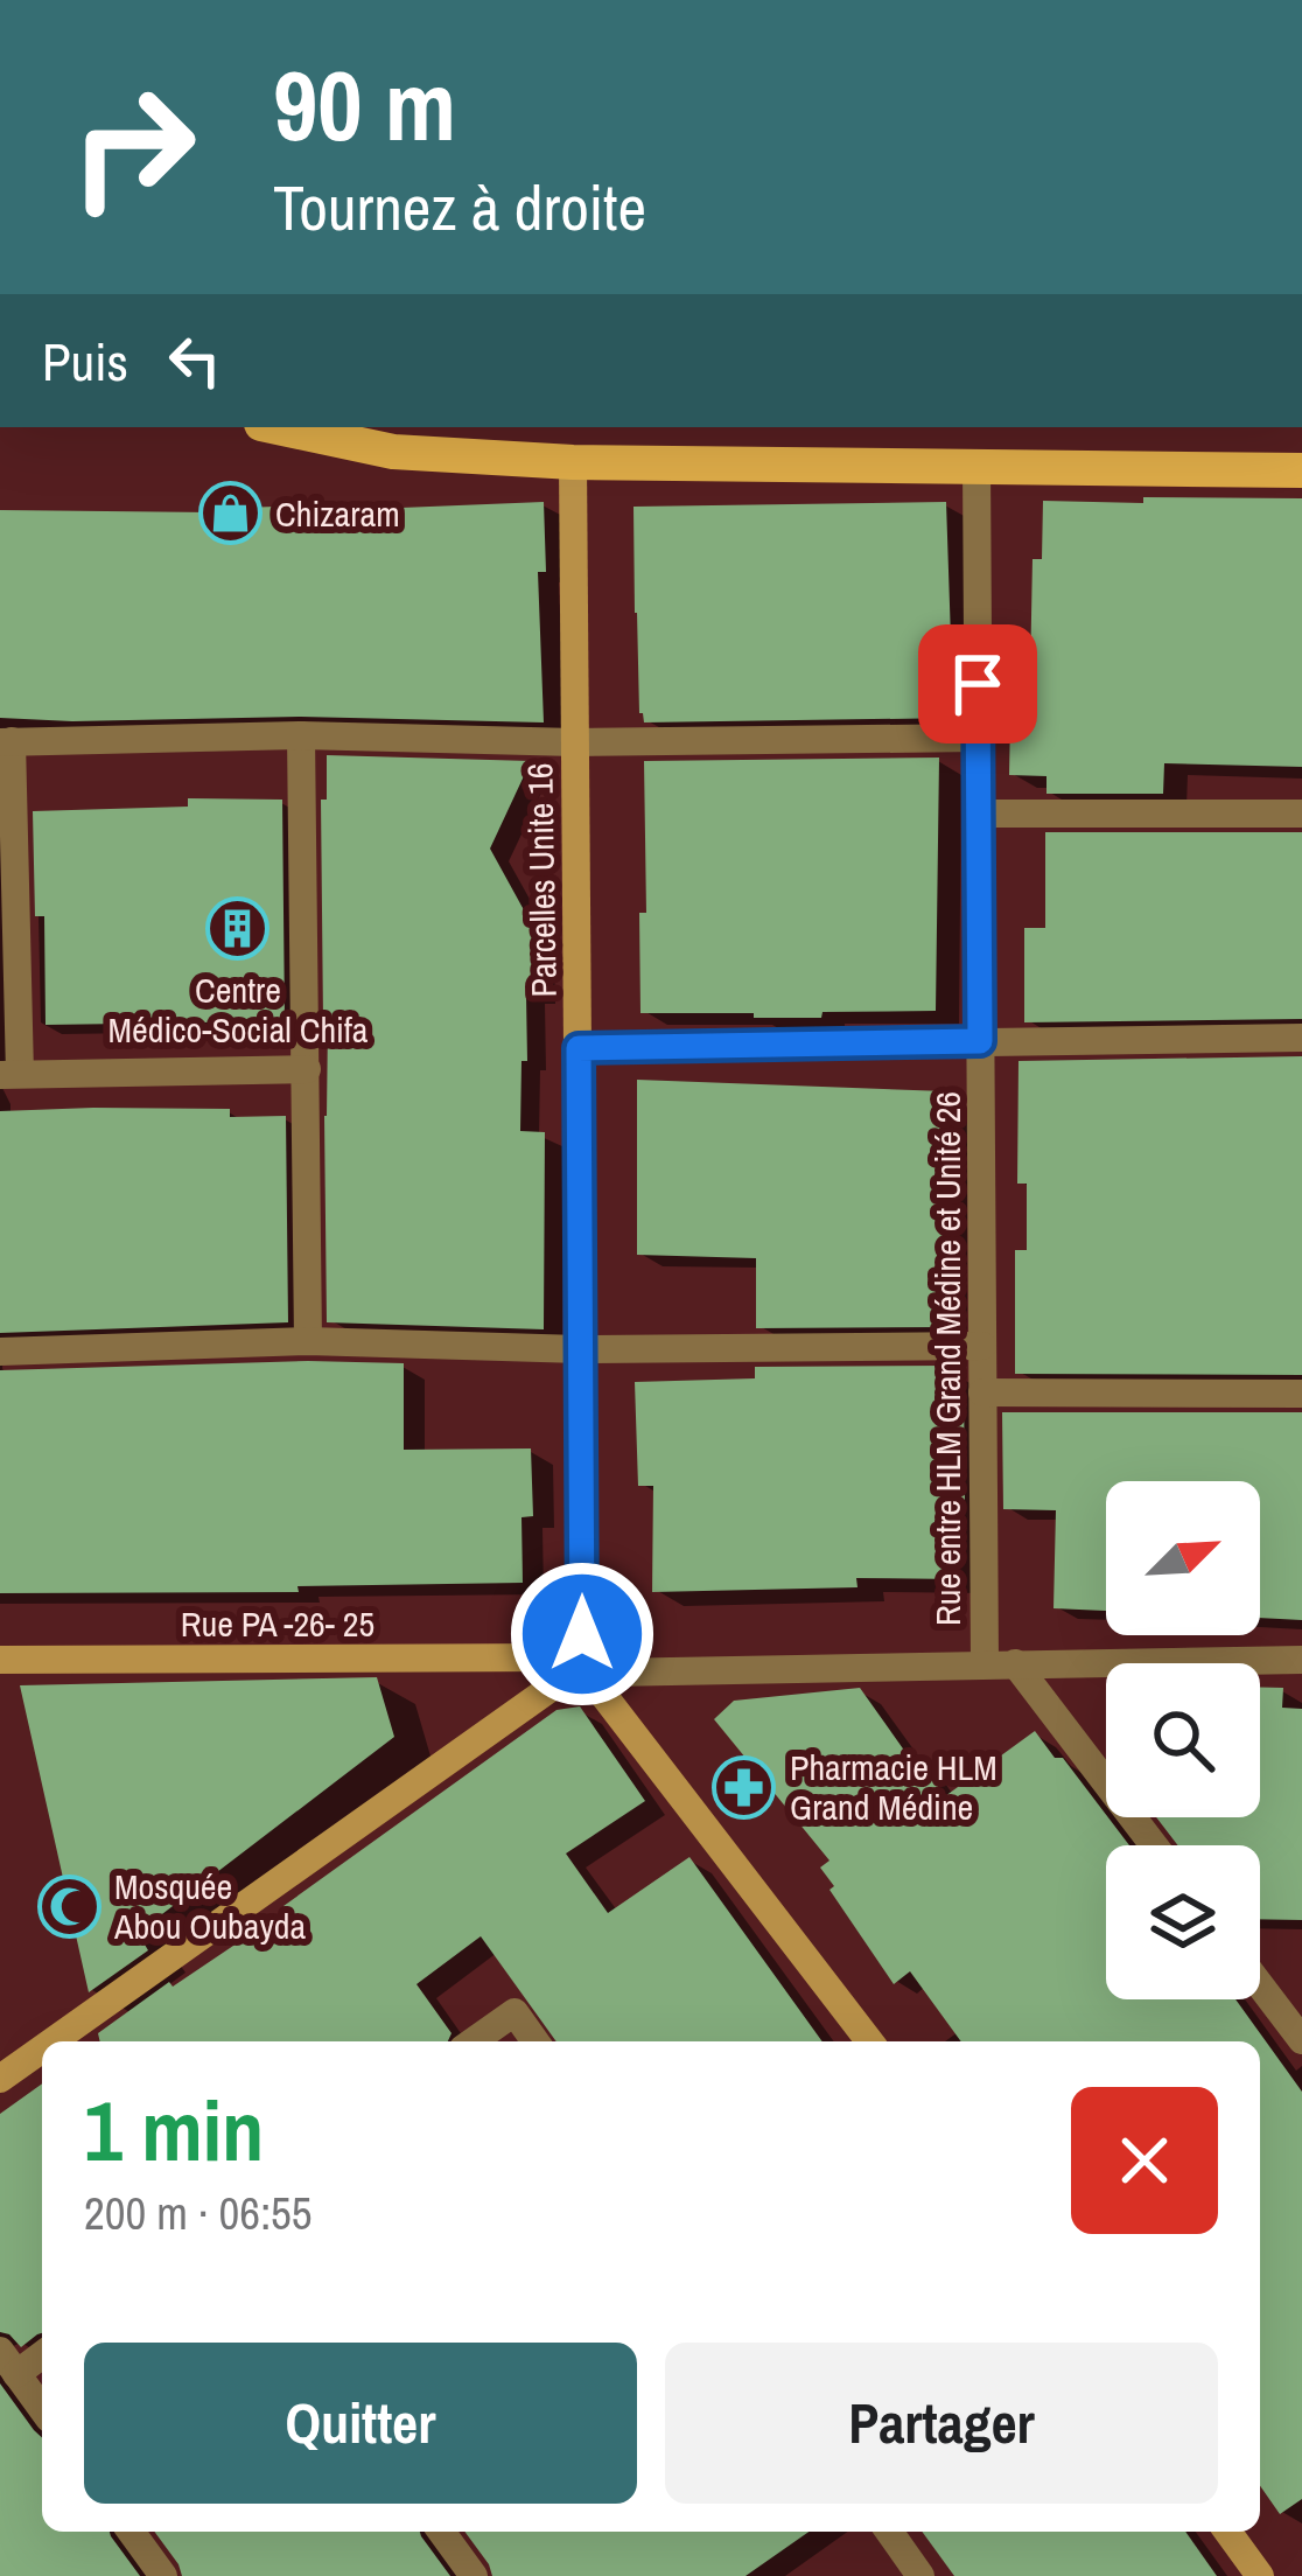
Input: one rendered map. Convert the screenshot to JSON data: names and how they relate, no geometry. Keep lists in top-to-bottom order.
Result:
{
  "streets": {
    "street": ["Parcelles Unite 16", "Rue entre HLM Grand Médine et Unité 26", "Rue PA -26- 25"]
  },
  "crossings": [
    ["Parcelles Unite 16", "Rue PA -26- 25"]
  ],
  "places": {
    "shop": ["Chizaram"],
    "building": ["Centre Médico-Social Chifa"],
    "pharmacy": ["Pharmacie HLM Grand Médine"],
    "mosque": ["Mosquée Abou Oubayda"]
  },
  "north": "top right",
  "page": {
    "turn": ["90 m", "Tournez à droite"],
    "then": "Puis",
    "heading": ["1 min", "200 m · 06:55"],
    "buttons": ["Quitter", "Partager"]
  }
}
